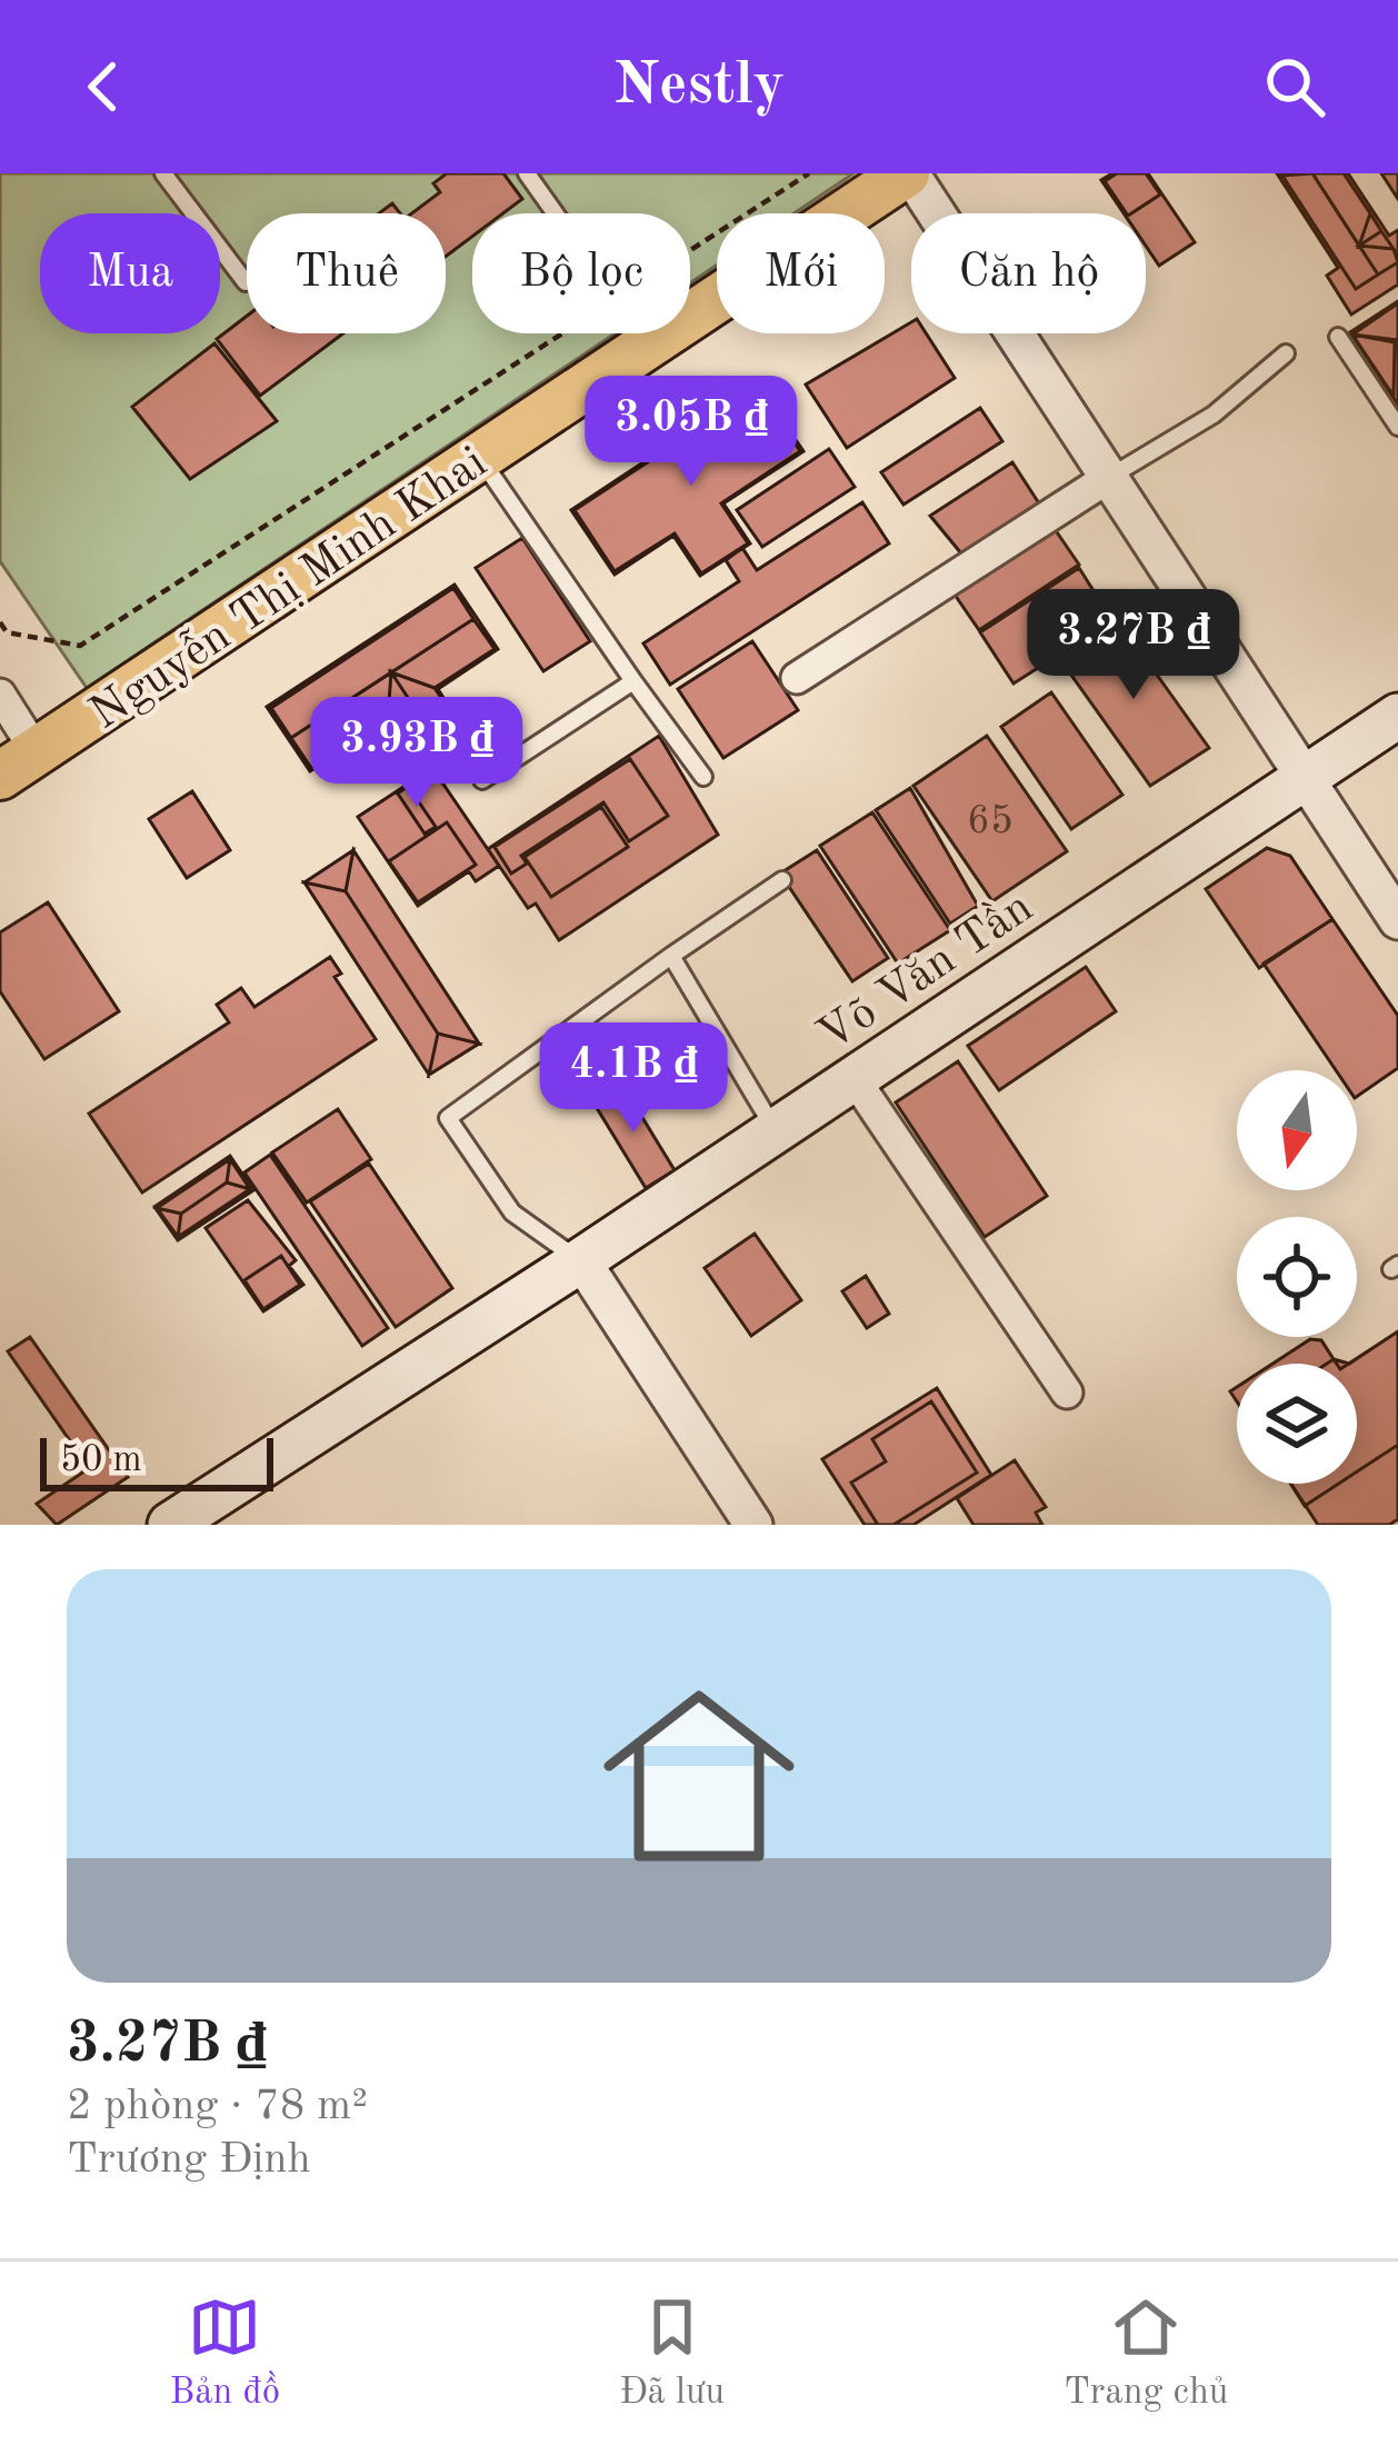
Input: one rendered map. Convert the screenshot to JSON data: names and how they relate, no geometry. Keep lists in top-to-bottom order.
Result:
{
  "streets": {
    "main road": ["Nguyễn Thị Minh Khai", "Võ Văn Tần"]
  },
  "house_numbers": ["65"],
  "scale_bar": "50 m",
  "north": "bottom",
  "page": {
    "header": "Nestly",
    "chip": [
      "Mua",
      "Thuê",
      "Bộ lọc",
      "Mới",
      "Căn hộ"
    ],
    "price": [
      "3.05B ₫",
      "3.27B ₫",
      "3.93B ₫",
      "4.1B ₫"
    ],
    "scale": "50 m",
    "list": [
      {
        "name": "3.27B ₫",
        "note": "2 phòng · 78 m² · Trương Định"
      }
    ],
    "tabs": ["Bản đồ", "Đã lưu", "Trang chủ"]
  }
}
